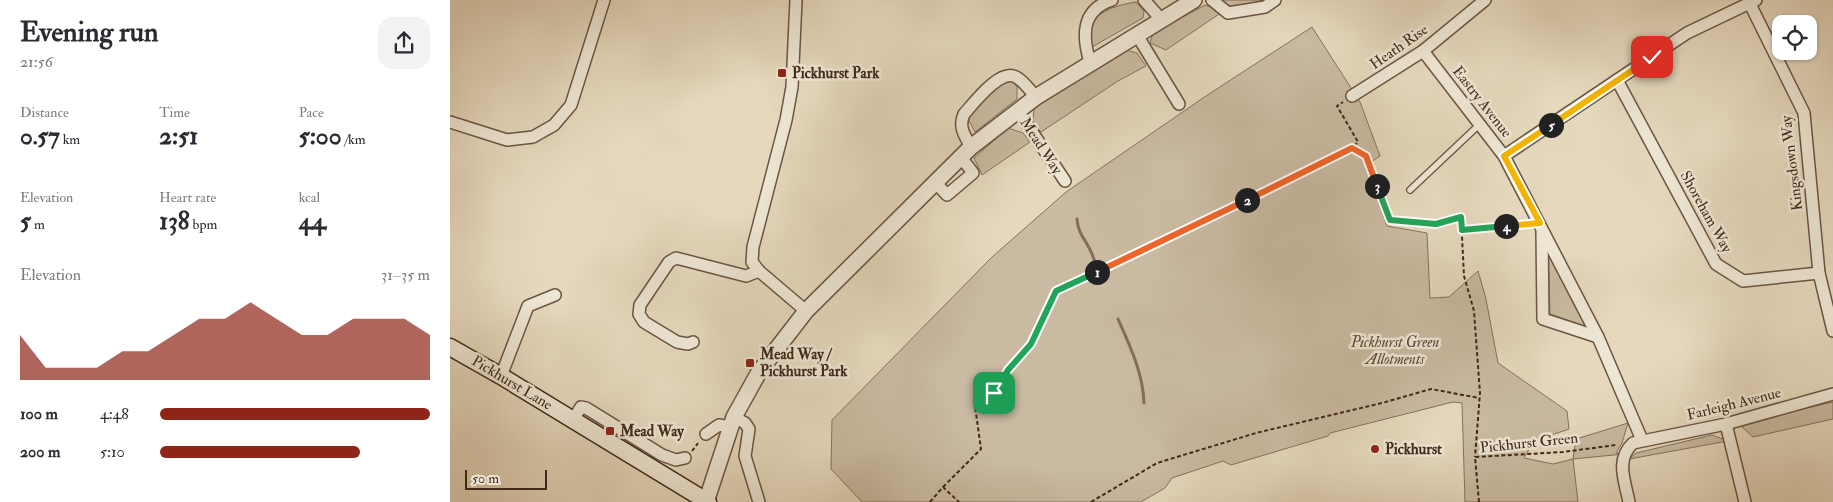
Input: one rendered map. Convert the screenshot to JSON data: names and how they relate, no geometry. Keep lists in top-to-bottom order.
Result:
{
  "streets": {
    "main road": ["Pickhurst Lane"],
    "street": [
      "Heath Rise",
      "Eastry Avenue",
      "Mead Way",
      "Kingsdown Way",
      "Shoreham Way",
      "Farleigh Avenue"
    ],
    "path": ["Pickhurst Green"]
  },
  "crossings": [
    ["Heath Rise", "Eastry Avenue"],
    ["Eastry Avenue", "Farleigh Avenue"],
    ["Mead Way", "Pickhurst Lane"],
    ["Kingsdown Way", "Shoreham Way"],
    ["Farleigh Avenue", "Pickhurst Green"]
  ],
  "parks": ["Pickhurst Green Allotments"],
  "places": {
    "transit": ["Pickhurst Park", "Mead Way / Pickhurst Park", "Mead Way"],
    "other": ["Pickhurst"]
  },
  "scale_bar": "50 m",
  "page": {
    "heading": ["Evening run", "21:56"],
    "stats": [
      ["Distance", "0.57 km"],
      ["Time", "2:51"],
      ["Pace", "5:00 /km"],
      ["Elevation", "5 m"],
      ["Heart rate", "138 bpm"],
      ["kcal", "44"]
    ],
    "pins": [
      "5",
      "3",
      "2",
      "4",
      "1"
    ],
    "chart": ["Elevation", "31–35 m"],
    "list": [
      {
        "name": "100 m",
        "note": "4:48"
      },
      {
        "name": "200 m",
        "note": "5:10"
      }
    ],
    "scale": "50 m"
  }
}
